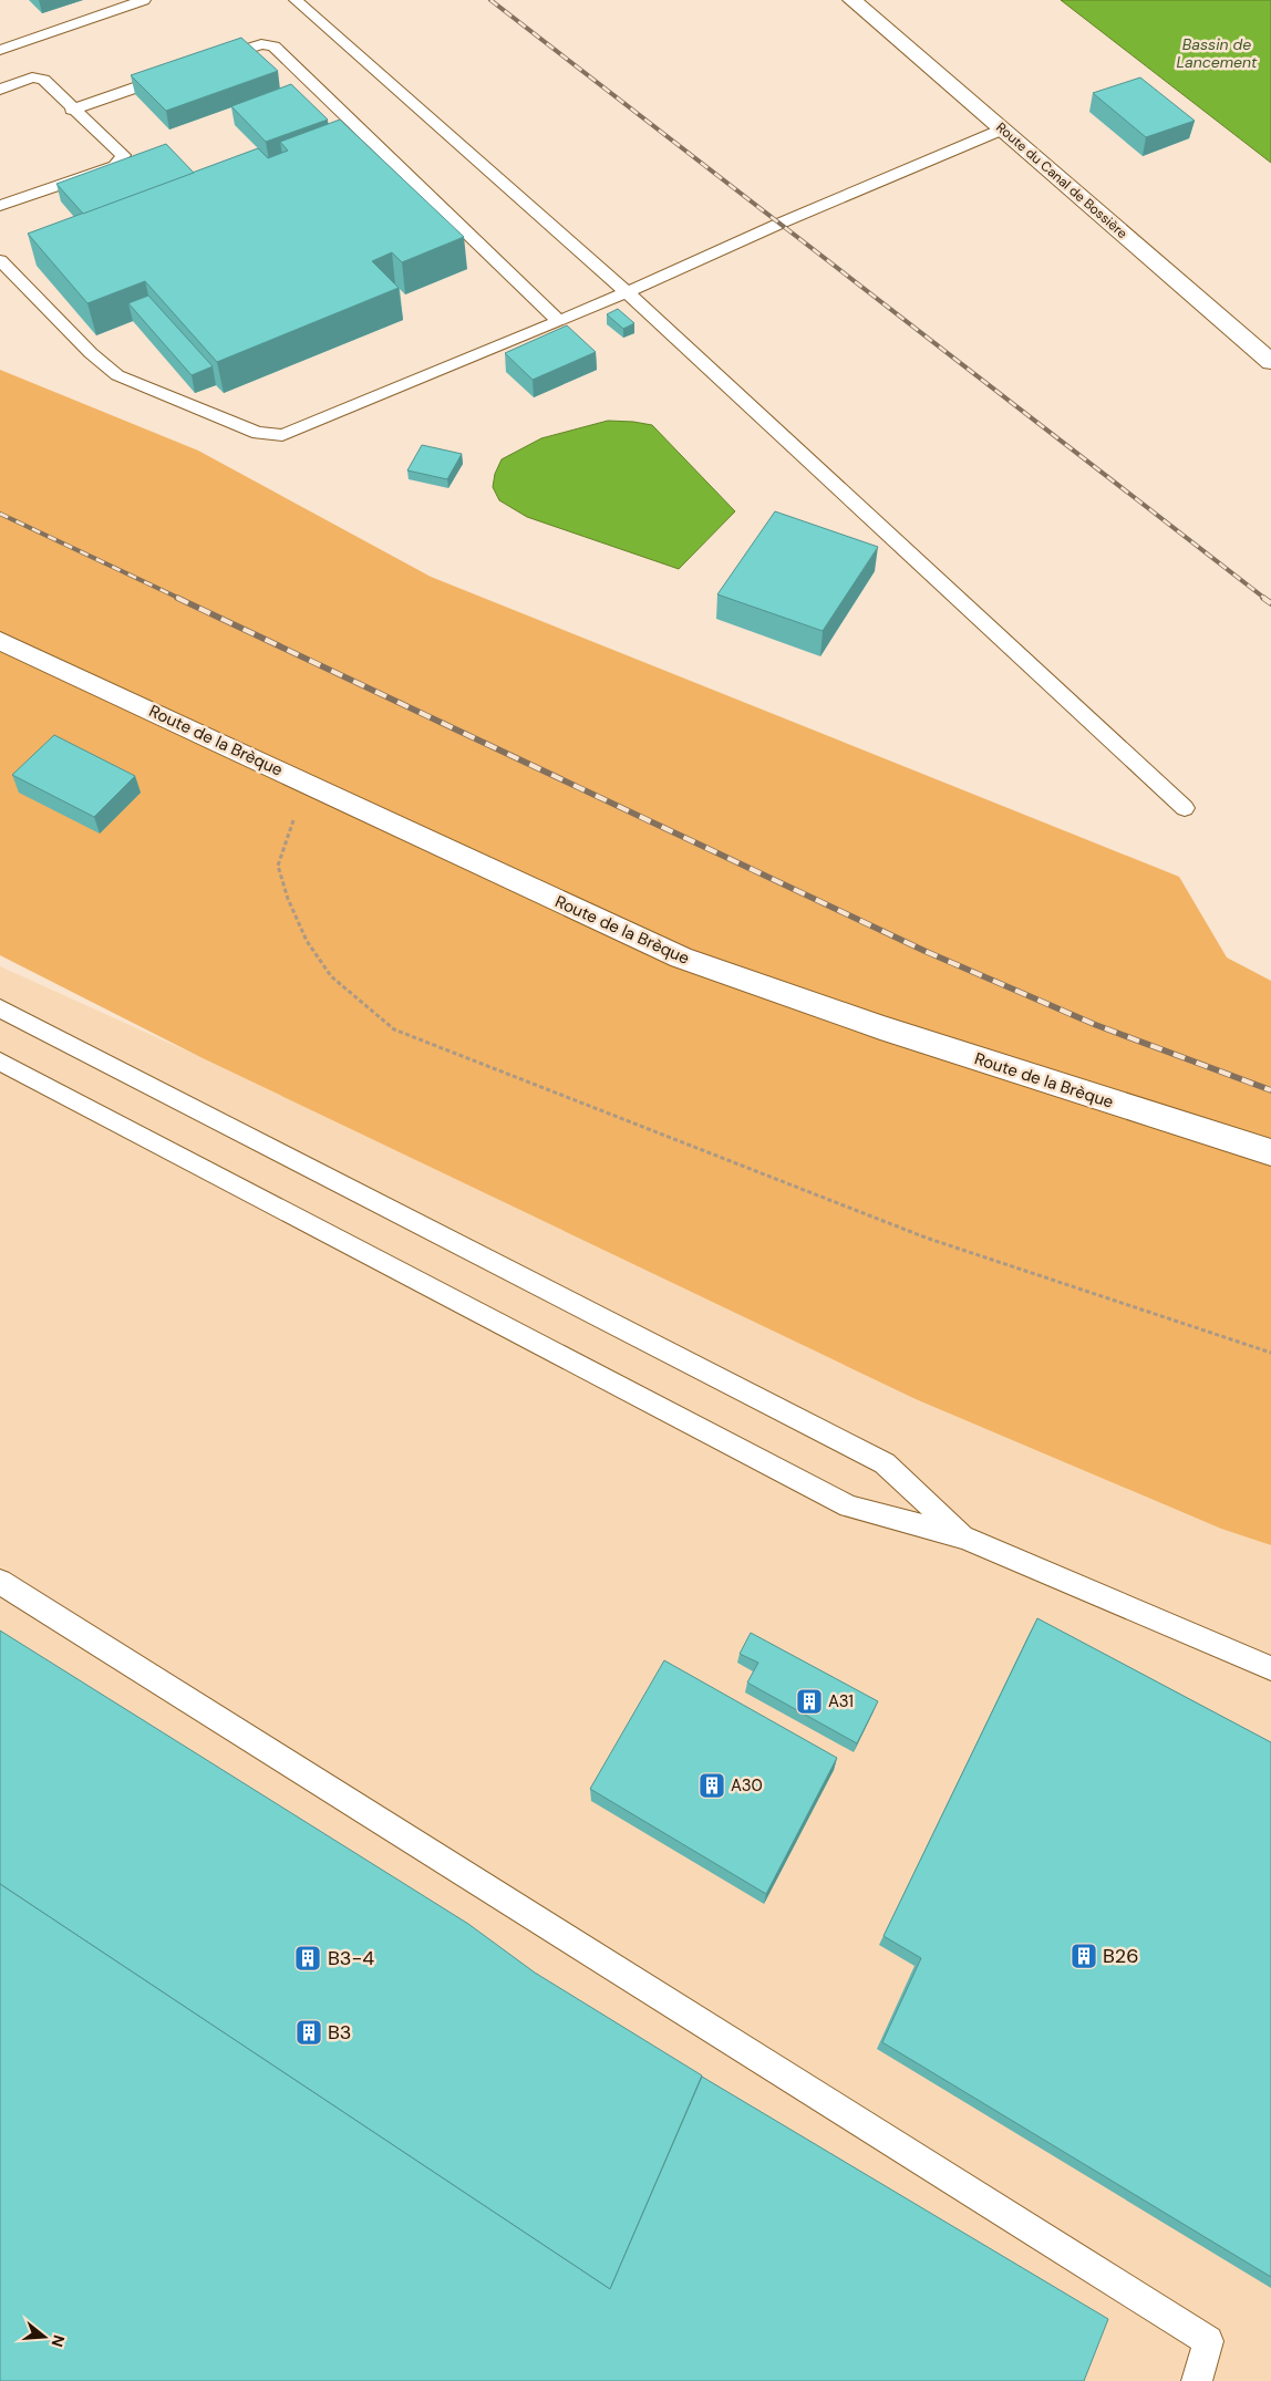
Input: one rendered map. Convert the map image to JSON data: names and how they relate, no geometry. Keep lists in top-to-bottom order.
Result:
{
  "streets": {
    "main road": ["Route du Canal de Bossière", "Route de la Brèque"]
  },
  "water": ["Bassin de Lancement"],
  "places": {
    "building": [
      "A31",
      "A30",
      "B26",
      "B3-4",
      "B3"
    ]
  },
  "north": "right"
}
